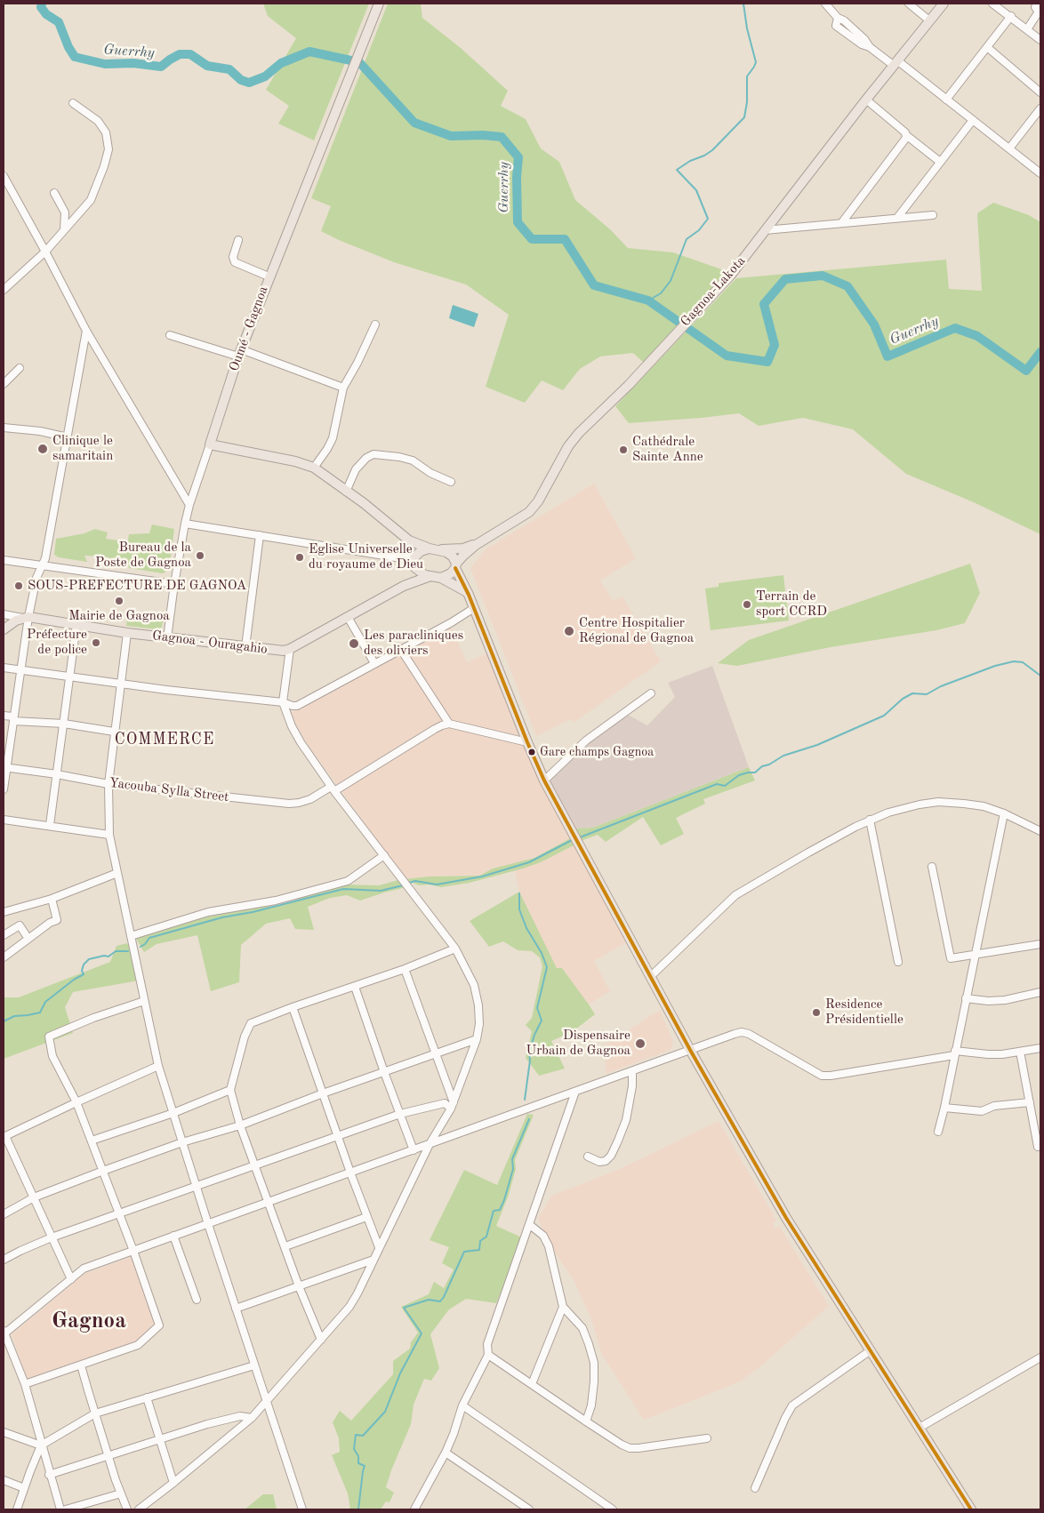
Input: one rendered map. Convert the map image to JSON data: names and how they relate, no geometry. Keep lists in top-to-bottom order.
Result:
{
  "streets": {
    "main road": ["Gagnoa-Lakota", "Oumé - Gagnoa", "Gagnoa - Ouragahio"],
    "street": ["Yacouba Sylla Street"]
  },
  "crossings": [
    ["Gagnoa-Lakota", "Gagnoa - Ouragahio"]
  ],
  "districts": ["COMMERCE", "Gagnoa"],
  "water": ["Guerrhy"],
  "places": [
    "Clinique le samaritain",
    "Cathédrale Sainte Anne",
    "Bureau de la Poste de Gagnoa",
    "Eglise Universelle du royaume de Dieu",
    "SOUS-PREFECTURE DE GAGNOA",
    "Mairie de Gagnoa",
    "Terrain de sport CCRD",
    "Centre Hospitalier Régional de Gagnoa",
    "Préfecture de police",
    "Les paracliniques des oliviers",
    "Gare champs Gagnoa",
    "Residence Présidentielle",
    "Dispensaire Urbain de Gagnoa"
  ]
}
